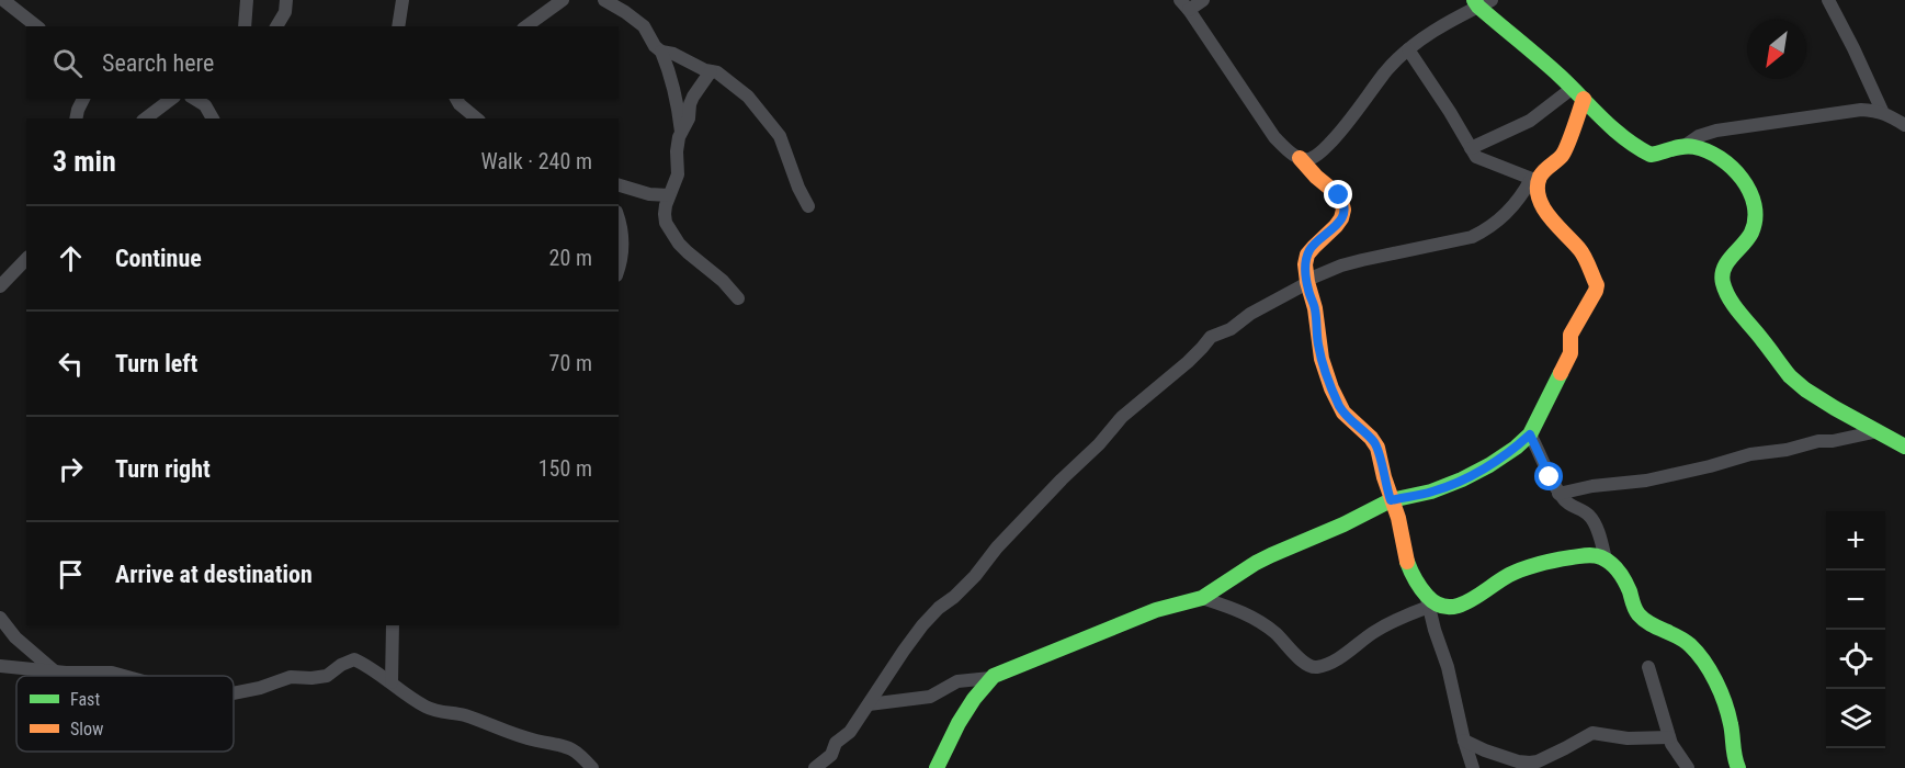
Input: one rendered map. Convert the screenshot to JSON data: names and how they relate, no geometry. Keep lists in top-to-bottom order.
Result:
{
  "legend": ["Fast", "Slow"],
  "north": "bottom left",
  "page": {
    "search": "Search here",
    "heading": ["3 min", "Walk · 240 m"],
    "list": [
      ["Continue", "20 m"],
      ["Turn left", "70 m"],
      ["Turn right", "150 m"],
      "Arrive at destination"
    ],
    "map_buttons": ["+", "−"]
  }
}
